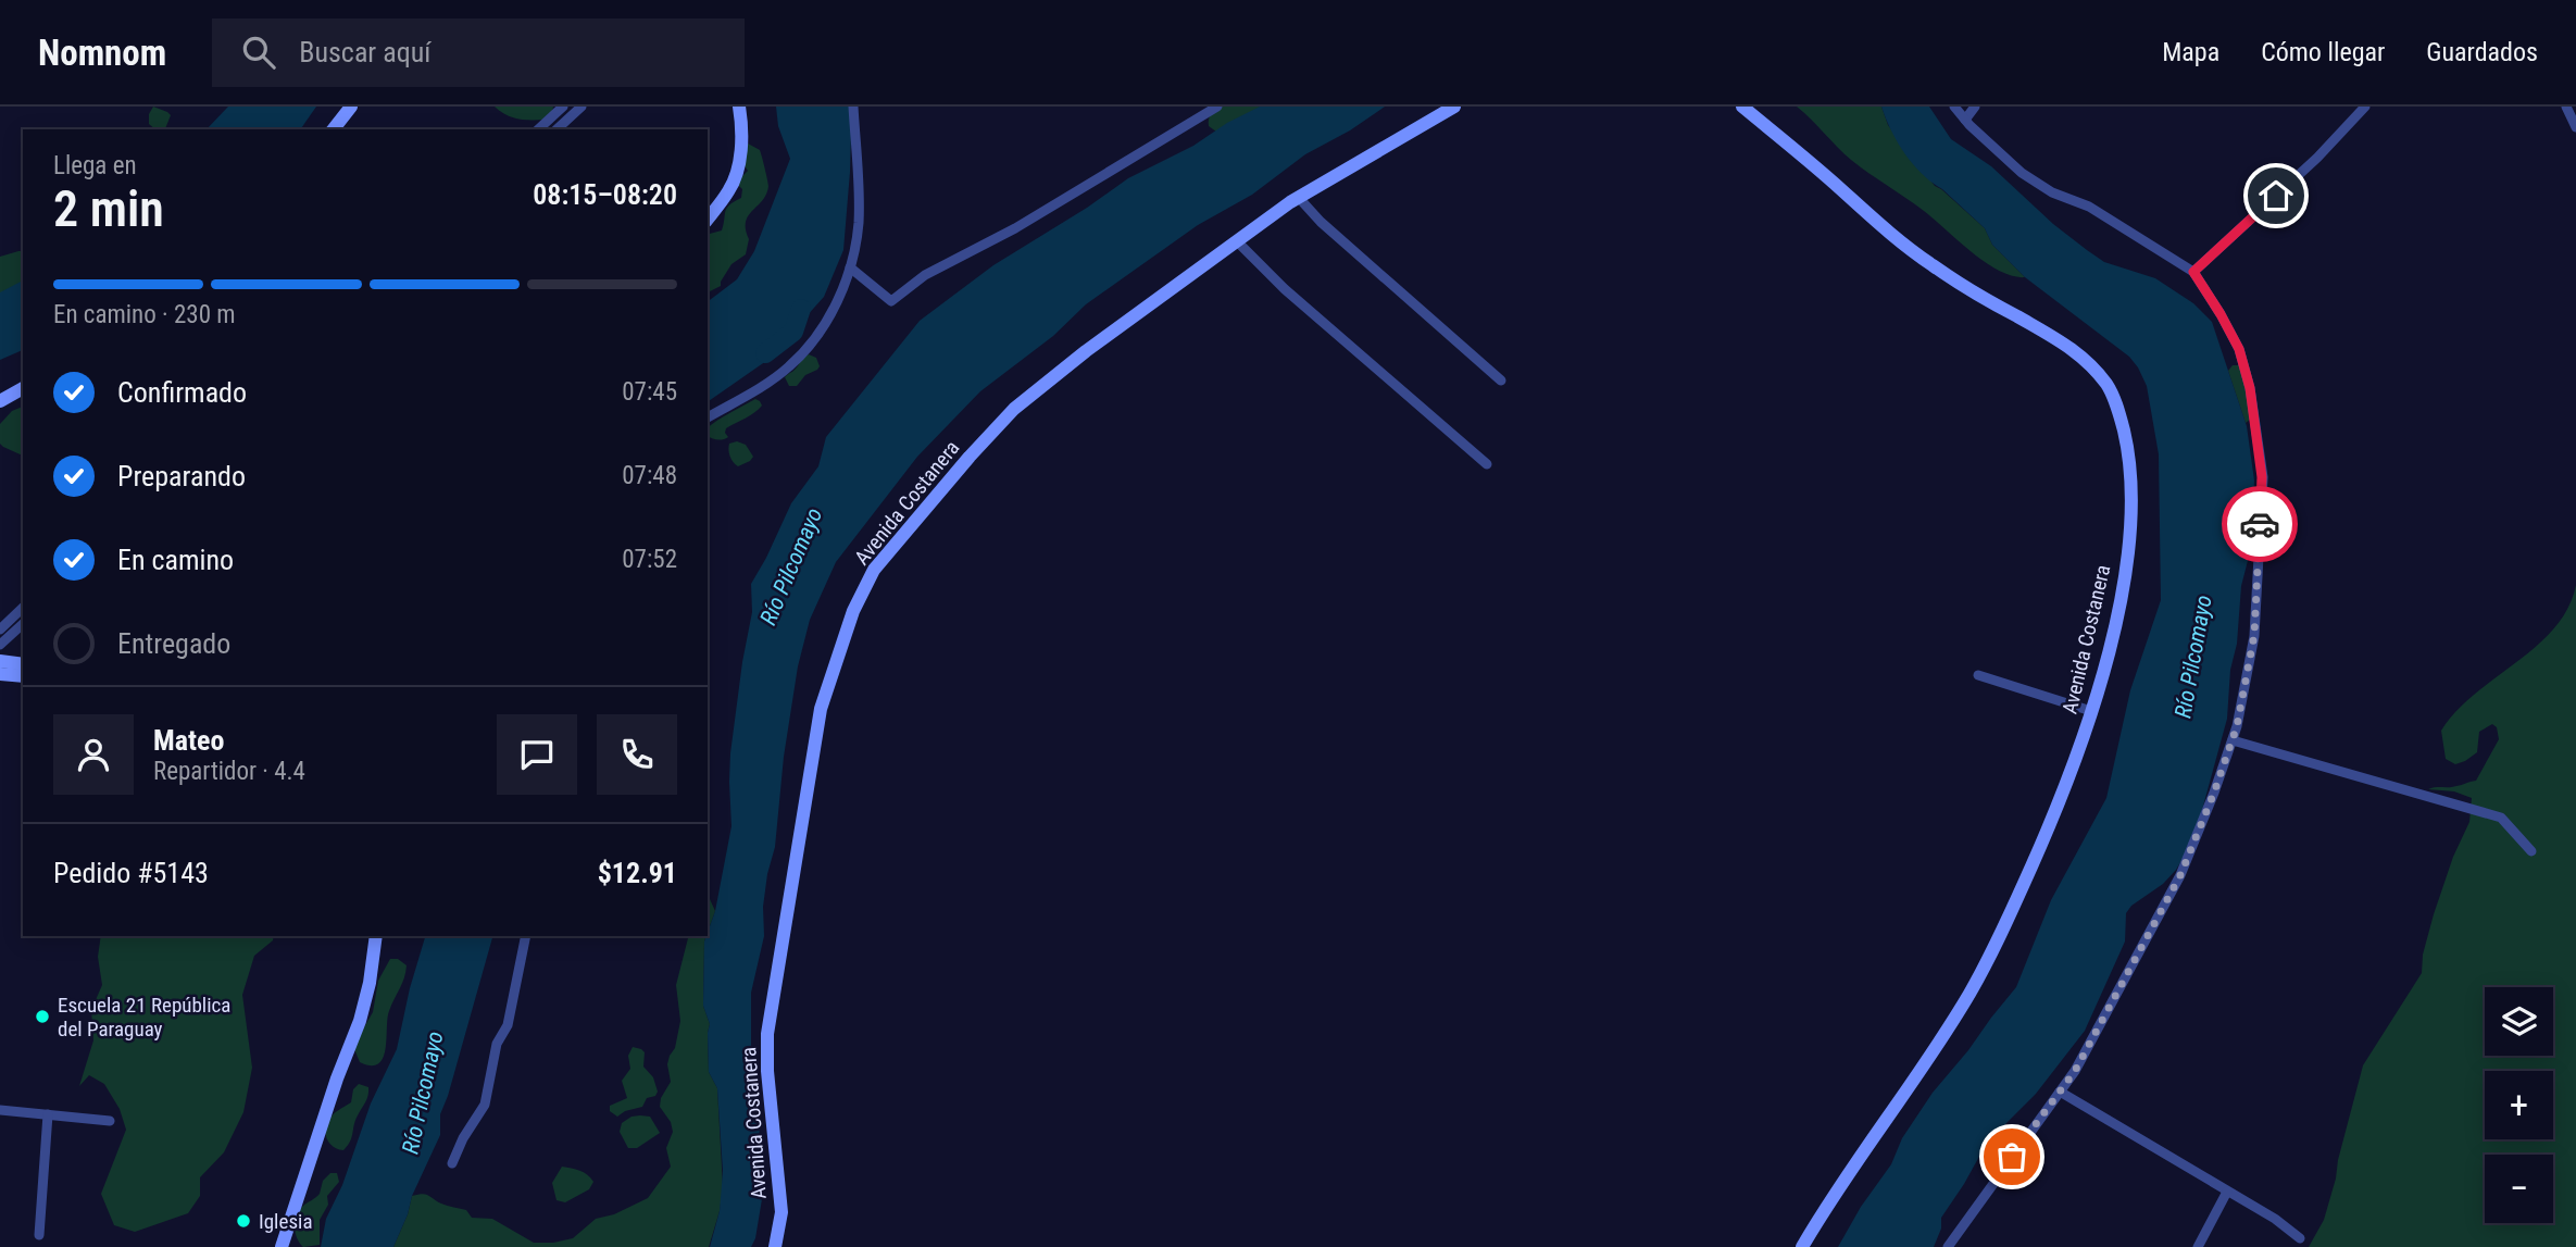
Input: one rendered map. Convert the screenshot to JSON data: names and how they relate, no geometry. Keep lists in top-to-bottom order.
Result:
{
  "streets": {
    "street": ["Avenida Costanera"]
  },
  "water": ["Río Pilcomayo"],
  "places": ["Escuela 21 República del Paraguay", "Iglesia"],
  "page": {
    "header": "Nomnom",
    "search": "Buscar aquí",
    "nav": ["Mapa", "Cómo llegar", "Guardados"],
    "heading": ["2 min", "Llega en", "08:15–08:20"],
    "panel": [
      "Mateo",
      "Repartidor · 4.4",
      "Pedido #5143",
      "$12.91"
    ],
    "bar": "En camino · 230 m",
    "list": [
      ["Confirmado", "07:45"],
      ["Preparando", "07:48"],
      ["En camino", "07:52"],
      "Entregado"
    ],
    "map_buttons": ["+", "−"]
  }
}
